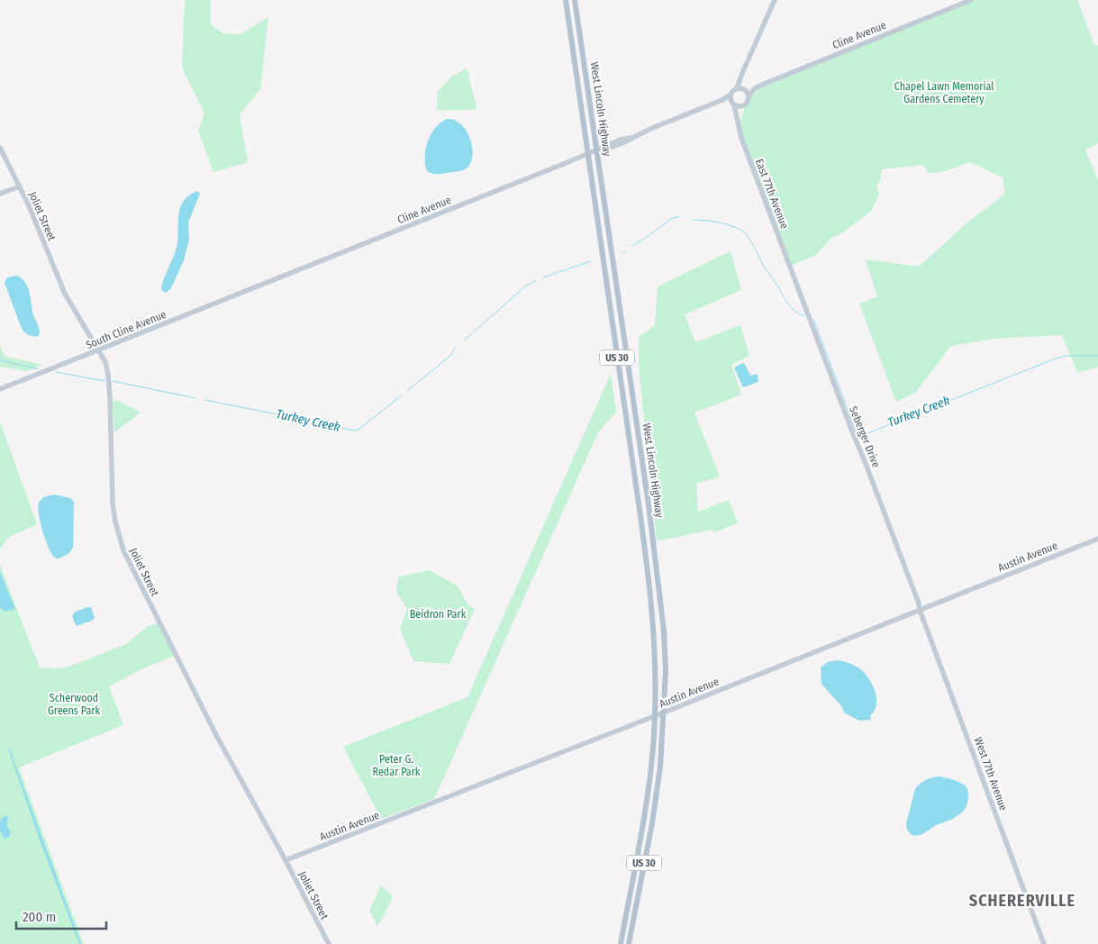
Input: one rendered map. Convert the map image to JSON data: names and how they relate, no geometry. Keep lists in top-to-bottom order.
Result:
{
  "streets": {
    "main road": ["West Lincoln Highway", "US 30"],
    "street": [
      "Cline Avenue",
      "East 77th Avenue",
      "Joliet Street",
      "South Cline Avenue",
      "Seberger Drive",
      "Austin Avenue",
      "West 77th Avenue"
    ]
  },
  "crossings": [
    ["Cline Avenue", "West Lincoln Highway"],
    ["Cline Avenue", "East 77th Avenue"],
    ["Cline Avenue", "South Cline Avenue"],
    ["West Lincoln Highway", "Austin Avenue"],
    ["East 77th Avenue", "Seberger Drive"],
    ["Joliet Street", "South Cline Avenue"],
    ["Joliet Street", "Austin Avenue"],
    ["Seberger Drive", "Austin Avenue"],
    ["Seberger Drive", "West 77th Avenue"],
    ["Austin Avenue", "West 77th Avenue"]
  ],
  "districts": ["SCHERERVILLE"],
  "water": ["Turkey Creek"],
  "parks": [
    "Chapel Lawn Memorial Gardens Cemetery",
    "Beidron Park",
    "Scherwood Greens Park",
    "Peter G. Redar Park"
  ],
  "scale_bar": "200 m"
}
